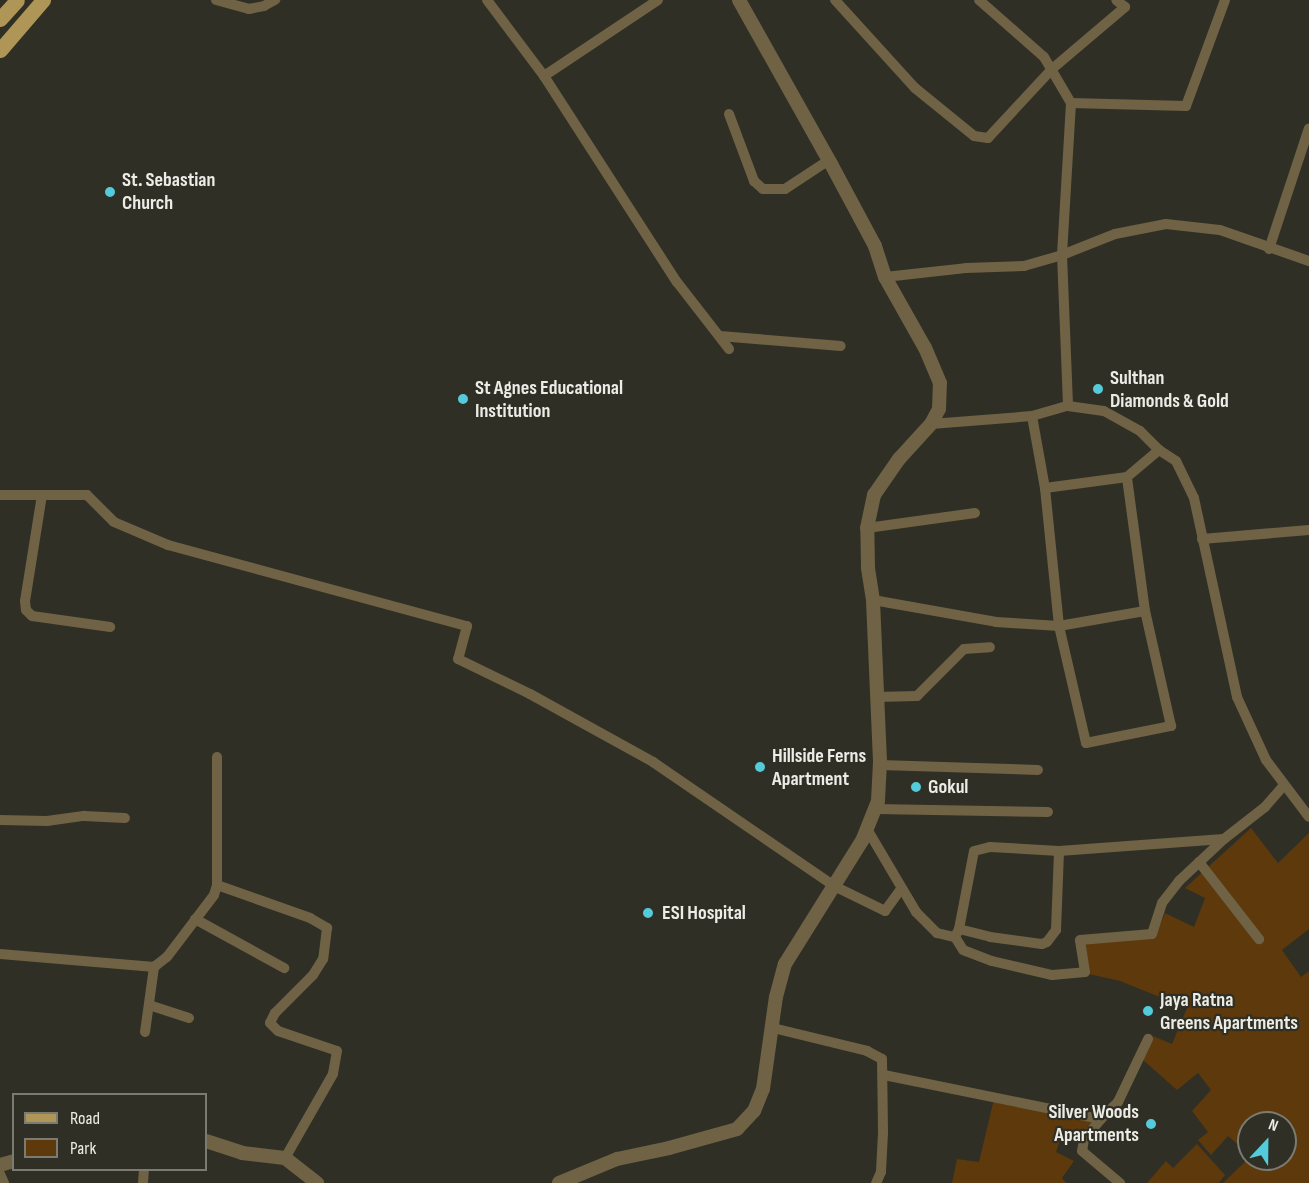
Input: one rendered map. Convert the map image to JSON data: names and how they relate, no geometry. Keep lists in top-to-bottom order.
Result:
{
  "places": [
    "St. Sebastian Church",
    "Sulthan Diamonds & Gold",
    "St Agnes Educational Institution",
    "Hillside Ferns Apartment",
    "Gokul",
    "ESI Hospital",
    "Jaya Ratna Greens Apartments",
    "Silver Woods Apartments"
  ],
  "legend": ["Road", "Park"],
  "north": "top"
}
